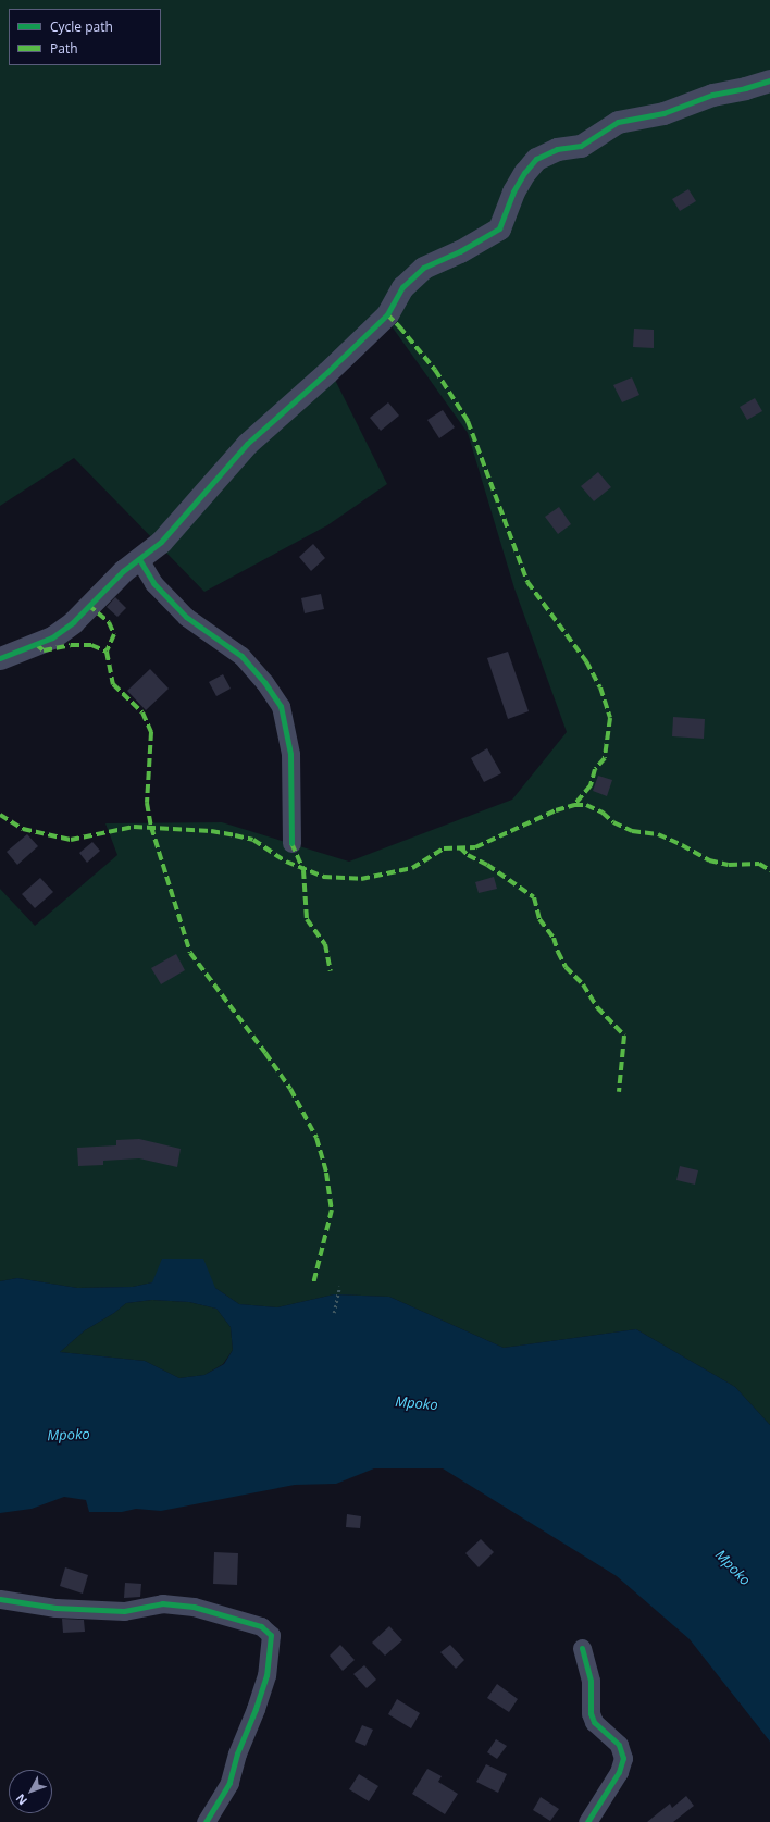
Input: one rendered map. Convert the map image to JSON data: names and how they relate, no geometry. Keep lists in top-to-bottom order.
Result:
{
  "water": ["Mpoko"],
  "legend": ["Cycle path", "Path"],
  "north": "bottom left"
}
